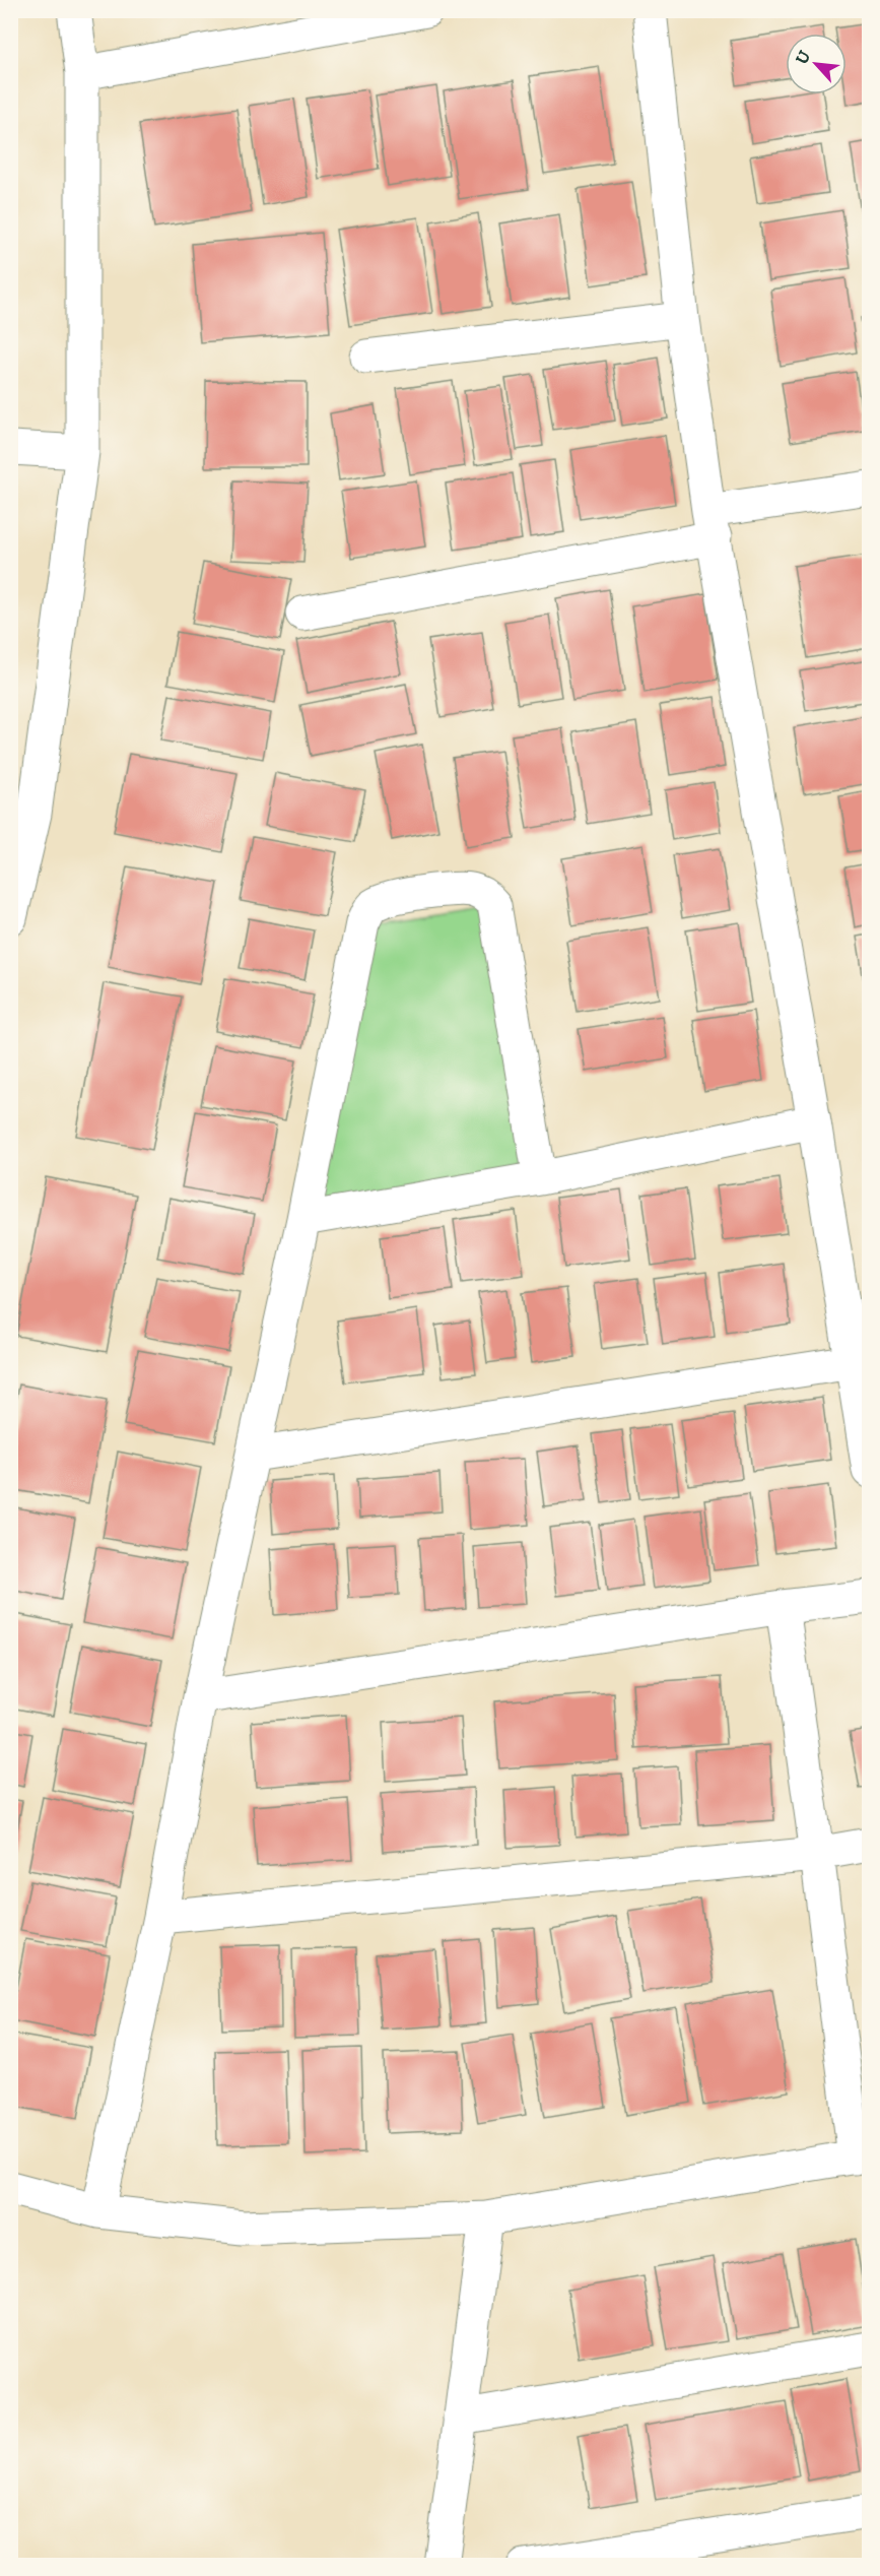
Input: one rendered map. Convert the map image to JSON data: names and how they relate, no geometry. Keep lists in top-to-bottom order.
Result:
{
  "north": "top left"
}
